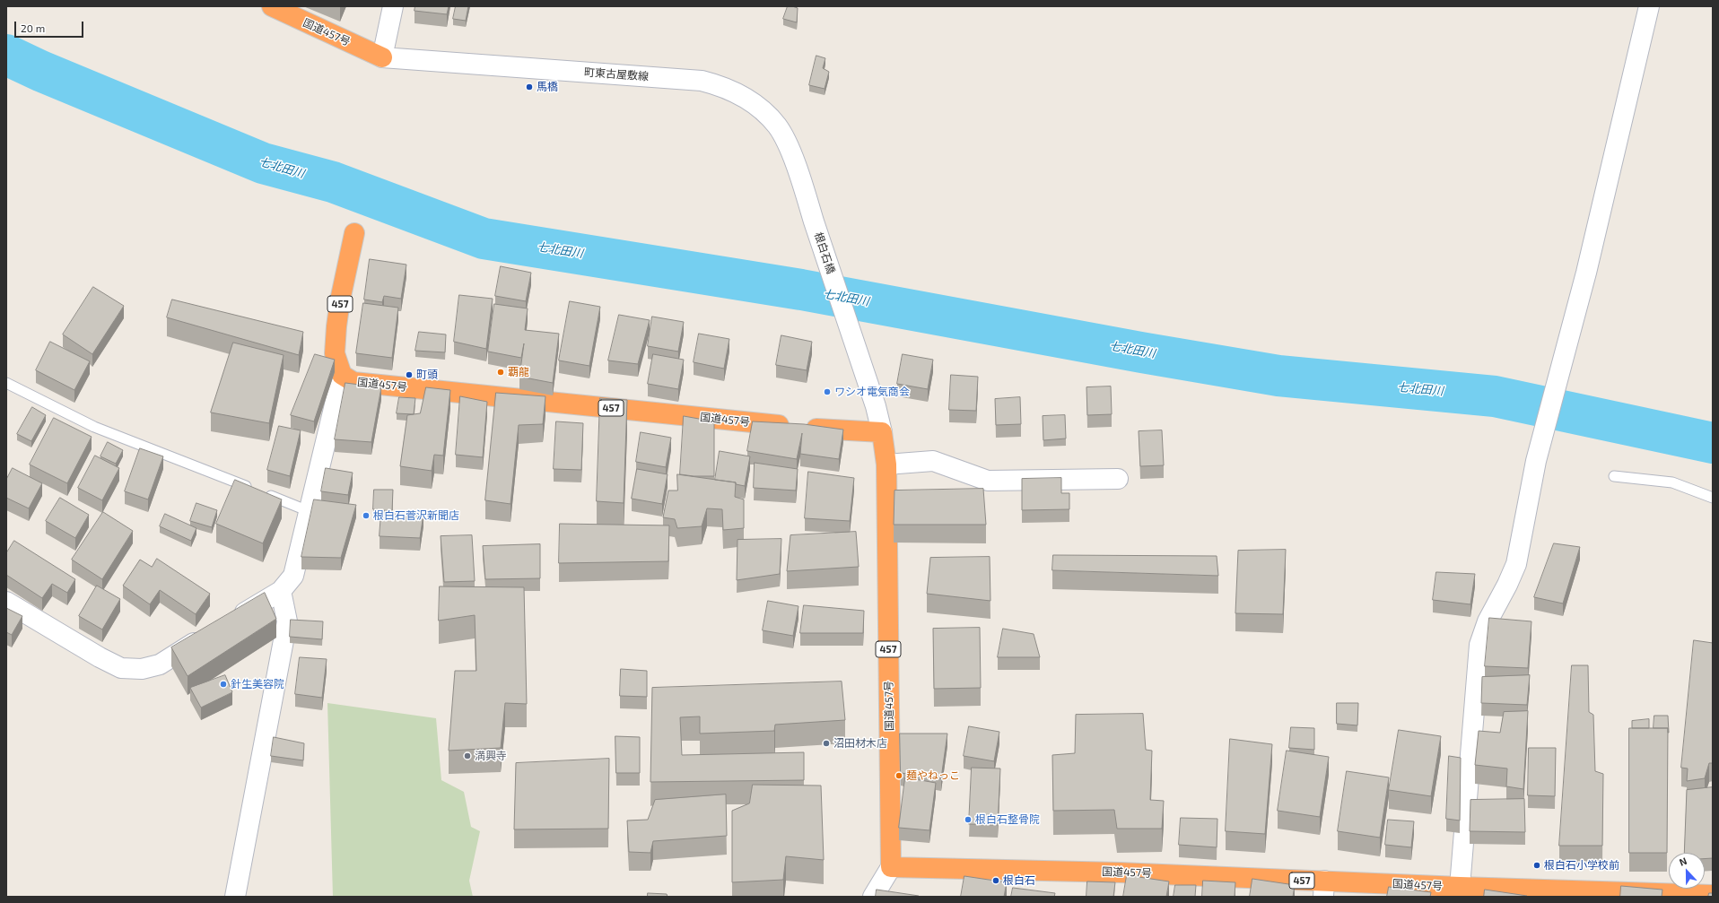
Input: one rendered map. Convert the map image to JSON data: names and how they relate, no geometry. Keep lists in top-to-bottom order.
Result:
{
  "streets": {
    "highway": ["国道457号", "457"],
    "street": ["町東古屋敷線", "根白石橋"]
  },
  "crossings": [
    ["国道457号", "町東古屋敷線"],
    ["国道457号", "根白石橋"],
    ["国道457号", "457"],
    ["町東古屋敷線", "根白石橋"]
  ],
  "water": ["七北田川"],
  "places": [
    "馬橋",
    "覇龍",
    "町頭",
    "ワシオ電気商会",
    "根白石菅沢新聞店",
    "針生美容院",
    "沼田材木店",
    "満興寺",
    "麺やねっこ",
    "根白石整骨院",
    "根白石小学校前",
    "根白石"
  ],
  "scale_bar": "20 m",
  "north": "top"
}
